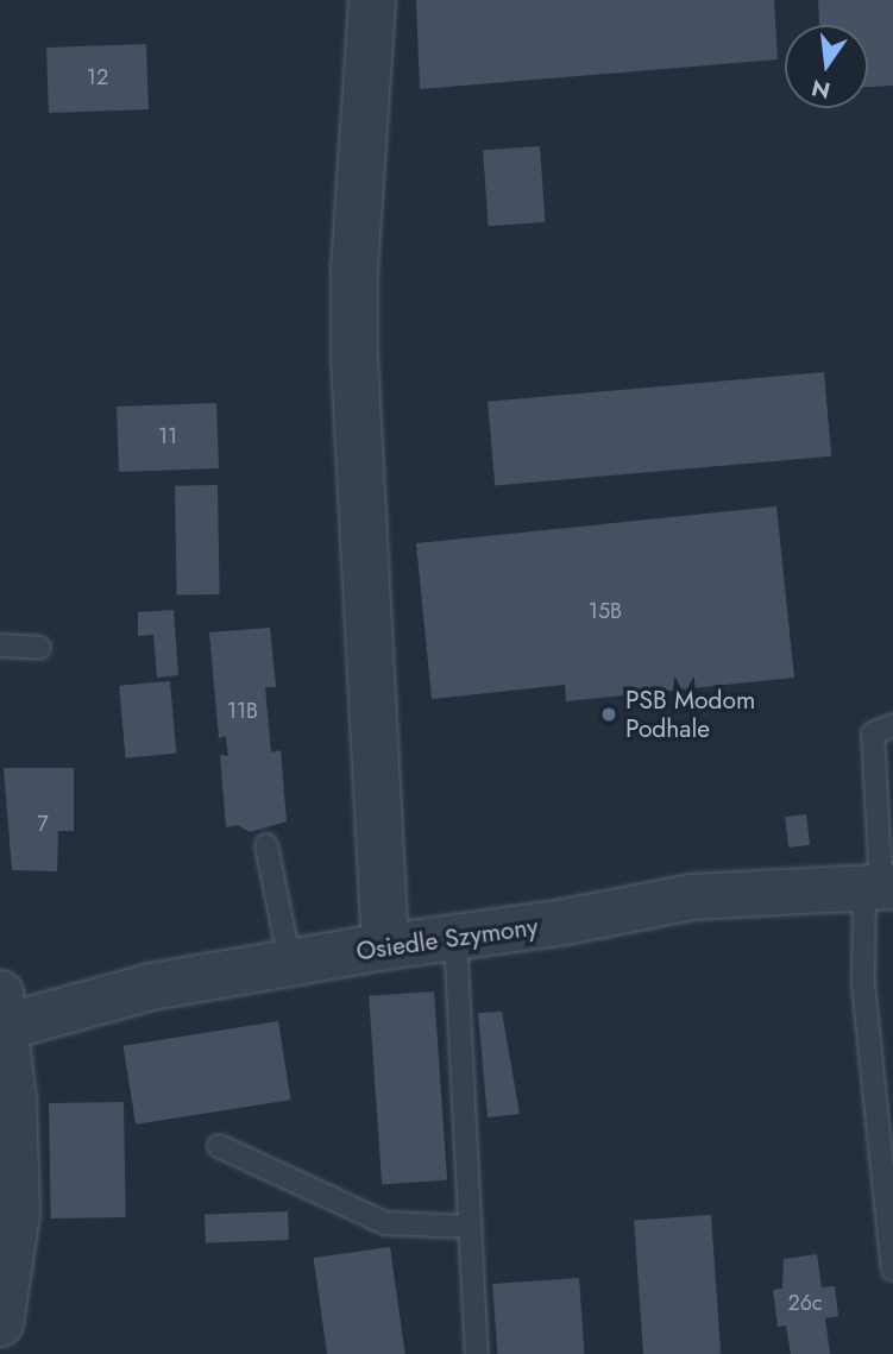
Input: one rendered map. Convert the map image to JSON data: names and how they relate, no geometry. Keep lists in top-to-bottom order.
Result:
{
  "streets": {
    "street": ["Osiedle Szymony"]
  },
  "places": ["PSB Modom Podhale"],
  "house_numbers": [
    "12",
    "11",
    "15B",
    "11B",
    "7",
    "26c"
  ],
  "north": "bottom"
}
